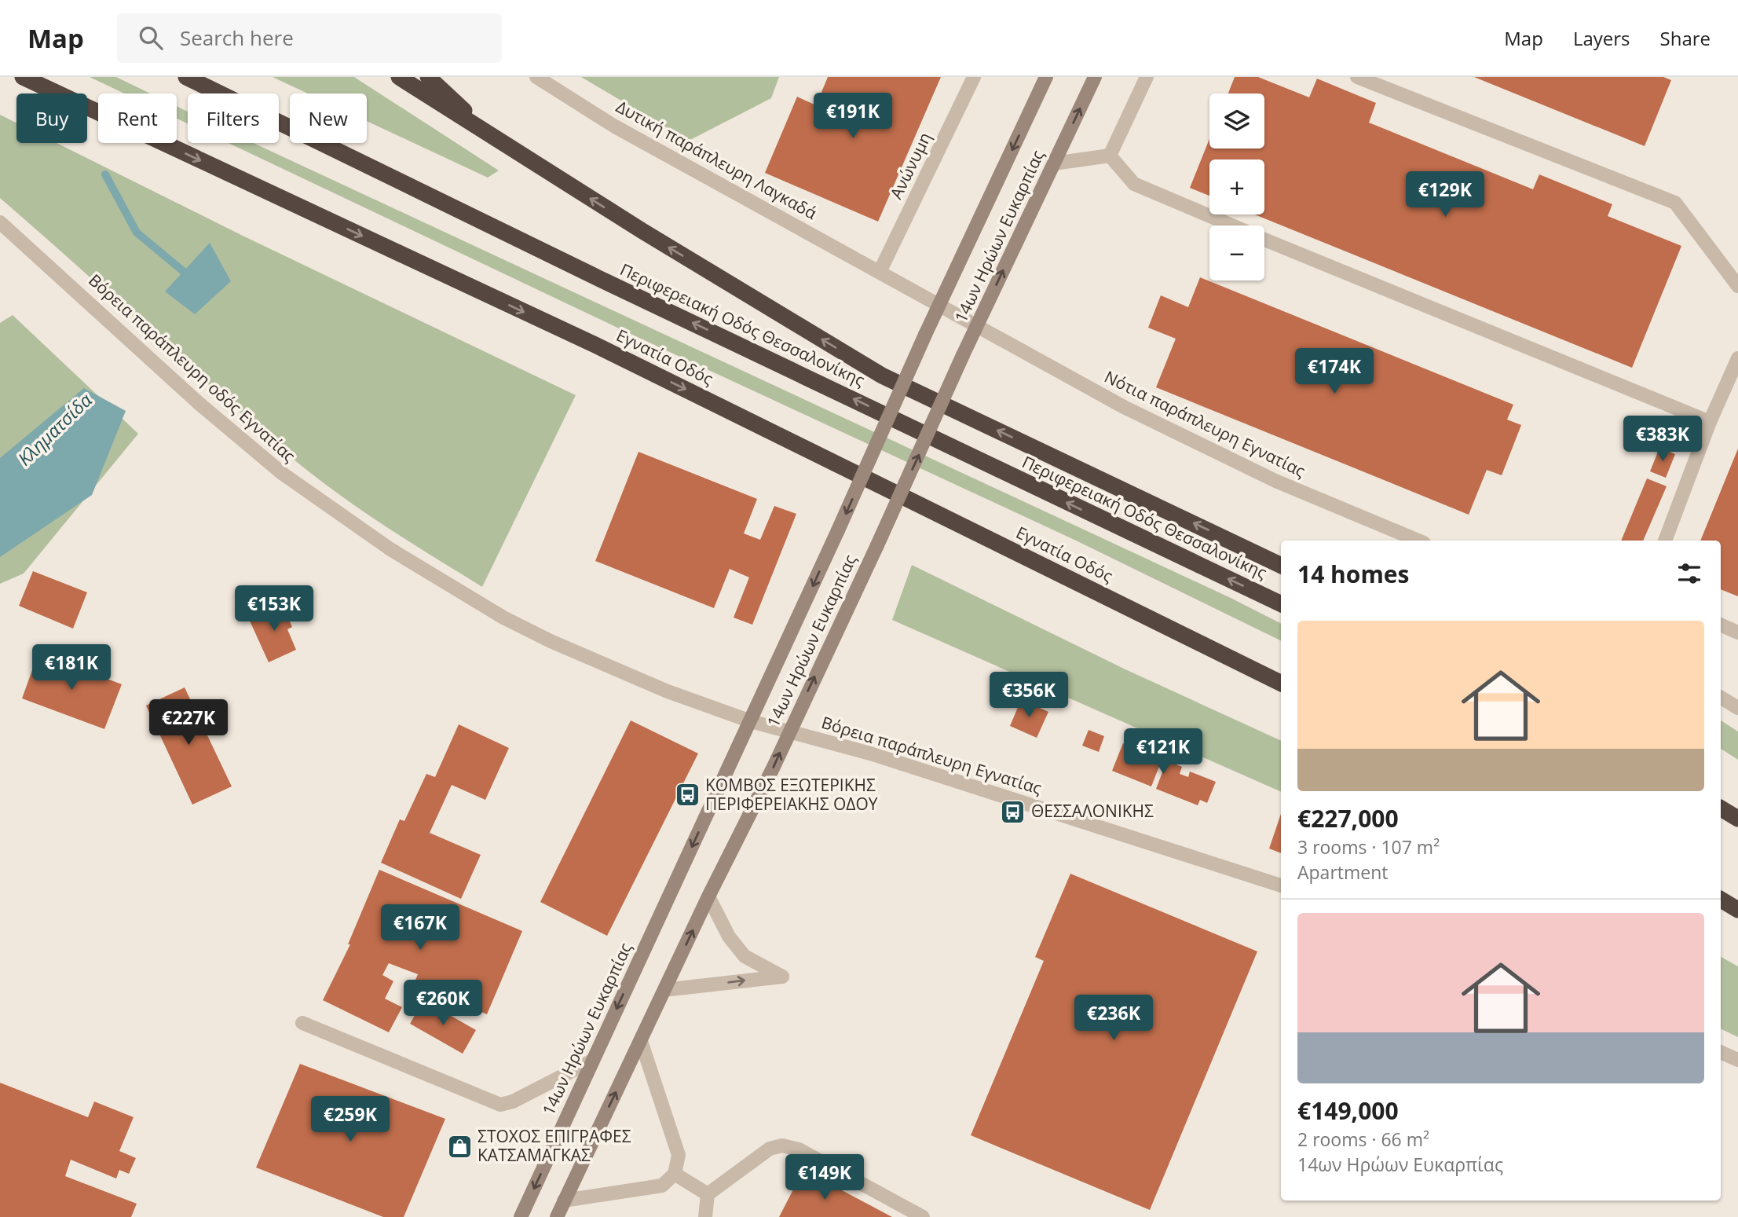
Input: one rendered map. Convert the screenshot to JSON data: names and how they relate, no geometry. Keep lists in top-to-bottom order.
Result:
{
  "streets": {
    "highway": ["Περιφερειακή Οδός Θεσσαλονίκης", "Εγνατία Οδός"],
    "main road": ["14ων Ηρώων Ευκαρπίας"],
    "street": [
      "Δυτική παράπλευρη Λαγκαδά",
      "Ανώνυμη",
      "Βόρεια παράπλευρη οδός Εγνατίας",
      "Νότια παράπλευρη Εγνατίας",
      "Βόρεια παράπλευρη Εγνατίας"
    ]
  },
  "crossings": [
    ["Δυτική παράπλευρη Λαγκαδά", "Ανώνυμη"],
    ["Δυτική παράπλευρη Λαγκαδά", "14ων Ηρώων Ευκαρπίας"],
    ["Δυτική παράπλευρη Λαγκαδά", "Νότια παράπλευρη Εγνατίας"],
    ["14ων Ηρώων Ευκαρπίας", "Βόρεια παράπλευρη οδός Εγνατίας"],
    ["14ων Ηρώων Ευκαρπίας", "Νότια παράπλευρη Εγνατίας"],
    ["14ων Ηρώων Ευκαρπίας", "Βόρεια παράπλευρη Εγνατίας"],
    ["Βόρεια παράπλευρη οδός Εγνατίας", "Βόρεια παράπλευρη Εγνατίας"]
  ],
  "water": ["Κληματσίδα"],
  "places": {
    "bus stop": ["ΚΟΜΒΟΣ ΕΞΩΤΕΡΙΚΗΣ ΠΕΡΙΦΕΡΕΙΑΚΗΣ ΟΔΟΥ", "ΘΕΣΣΑΛΟΝΙΚΗΣ"],
    "shop": ["ΣΤΟΧΟΣ ΕΠΙΓΡΑΦΕΣ ΚΑΤΣΑΜΑΓΚΑΣ"]
  },
  "page": {
    "header": "Map",
    "search": "Search here",
    "nav": ["Map", "Layers", "Share"],
    "price": [
      "€191K",
      "€129K",
      "€174K",
      "€383K",
      "€153K",
      "€181K",
      "€356K",
      "€227K",
      "€121K",
      "€167K",
      "€260K",
      "€236K",
      "€259K",
      "€149K"
    ],
    "map_buttons": ["+", "−"],
    "chip": [
      "Buy",
      "Rent",
      "Filters",
      "New"
    ],
    "heading": "14 homes",
    "list": [
      {
        "name": "€227,000",
        "note": "3 rooms · 107 m² · Apartment"
      },
      {
        "name": "€149,000",
        "note": "2 rooms · 66 m² · 14ων Ηρώων Ευκαρπίας"
      }
    ]
  }
}
